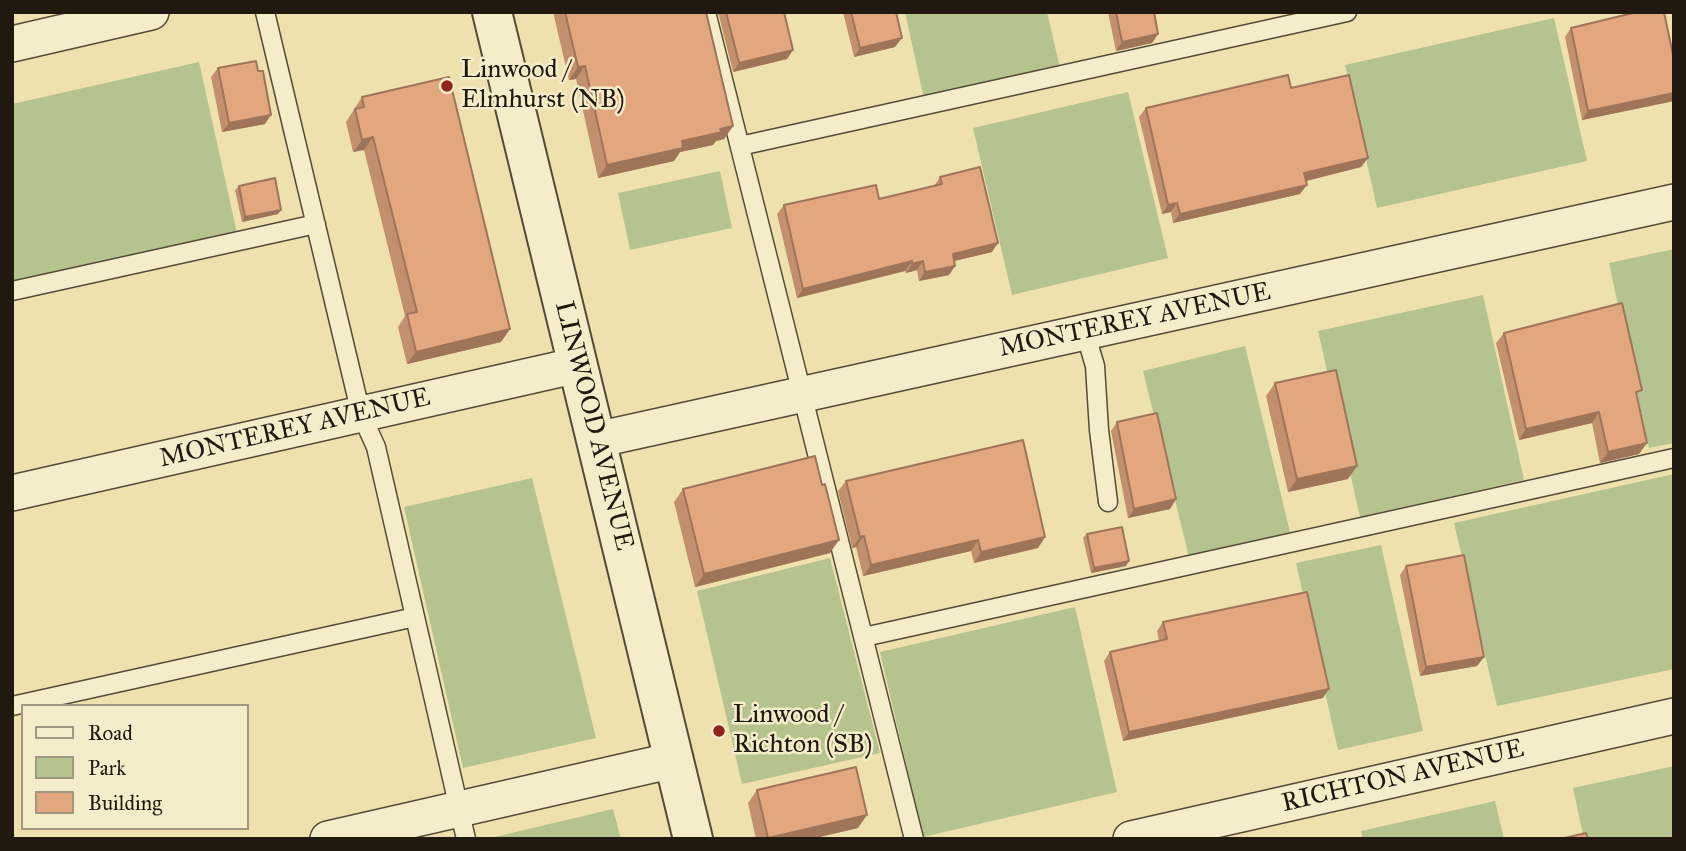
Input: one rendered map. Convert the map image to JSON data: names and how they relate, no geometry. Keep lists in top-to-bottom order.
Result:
{
  "streets": {
    "street": ["MONTEREY AVENUE", "LINWOOD AVENUE", "RICHTON AVENUE"]
  },
  "crossings": [
    ["MONTEREY AVENUE", "LINWOOD AVENUE"]
  ],
  "places": ["Linwood / Elmhurst (NB)", "Linwood / Richton (SB)"],
  "legend": ["Road", "Park", "Building"]
}
